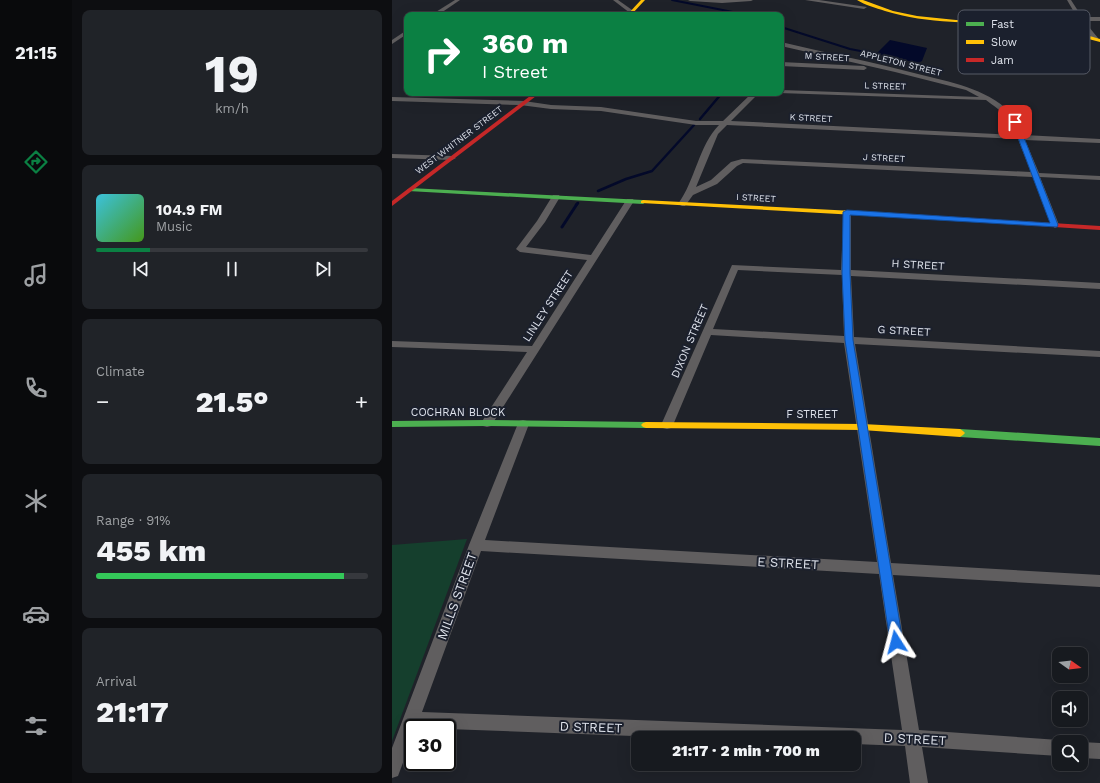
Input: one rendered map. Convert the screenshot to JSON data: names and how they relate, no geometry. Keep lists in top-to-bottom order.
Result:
{
  "streets": {
    "street": [
      "M STREET",
      "APPLETON STREET",
      "L STREET",
      "K STREET",
      "WEST WHITNER STREET",
      "J STREET",
      "I STREET",
      "H STREET",
      "LINLEY STREET",
      "G STREET",
      "DIXON STREET",
      "COCHRAN BLOCK",
      "F STREET",
      "E STREET",
      "MILLS STREET",
      "D STREET"
    ]
  },
  "crossings": [
    ["M STREET", "APPLETON STREET"],
    ["APPLETON STREET", "L STREET"],
    ["APPLETON STREET", "K STREET"],
    ["APPLETON STREET", "J STREET"],
    ["APPLETON STREET", "I STREET"],
    ["K STREET", "WEST WHITNER STREET"],
    ["WEST WHITNER STREET", "I STREET"],
    ["J STREET", "I STREET"],
    ["I STREET", "LINLEY STREET"],
    ["H STREET", "DIXON STREET"],
    ["LINLEY STREET", "COCHRAN BLOCK"],
    ["G STREET", "DIXON STREET"],
    ["DIXON STREET", "F STREET"],
    ["COCHRAN BLOCK", "F STREET"],
    ["COCHRAN BLOCK", "MILLS STREET"],
    ["F STREET", "MILLS STREET"],
    ["E STREET", "MILLS STREET"]
  ],
  "legend": ["Fast", "Slow", "Jam"],
  "north": "right",
  "page": {
    "tabs": "21:15",
    "tile": [
      ["19", "km/h"],
      "Climate",
      ["Range · 91%", "455 km"],
      ["Arrival", "21:17"]
    ],
    "turn": ["360 m", "I Street"],
    "song": ["104.9 FM", "Music"],
    "heat": ["−", "21.5°", "+"],
    "limit": "30",
    "trip": "21:17 · 2 min · 700 m"
  }
}
